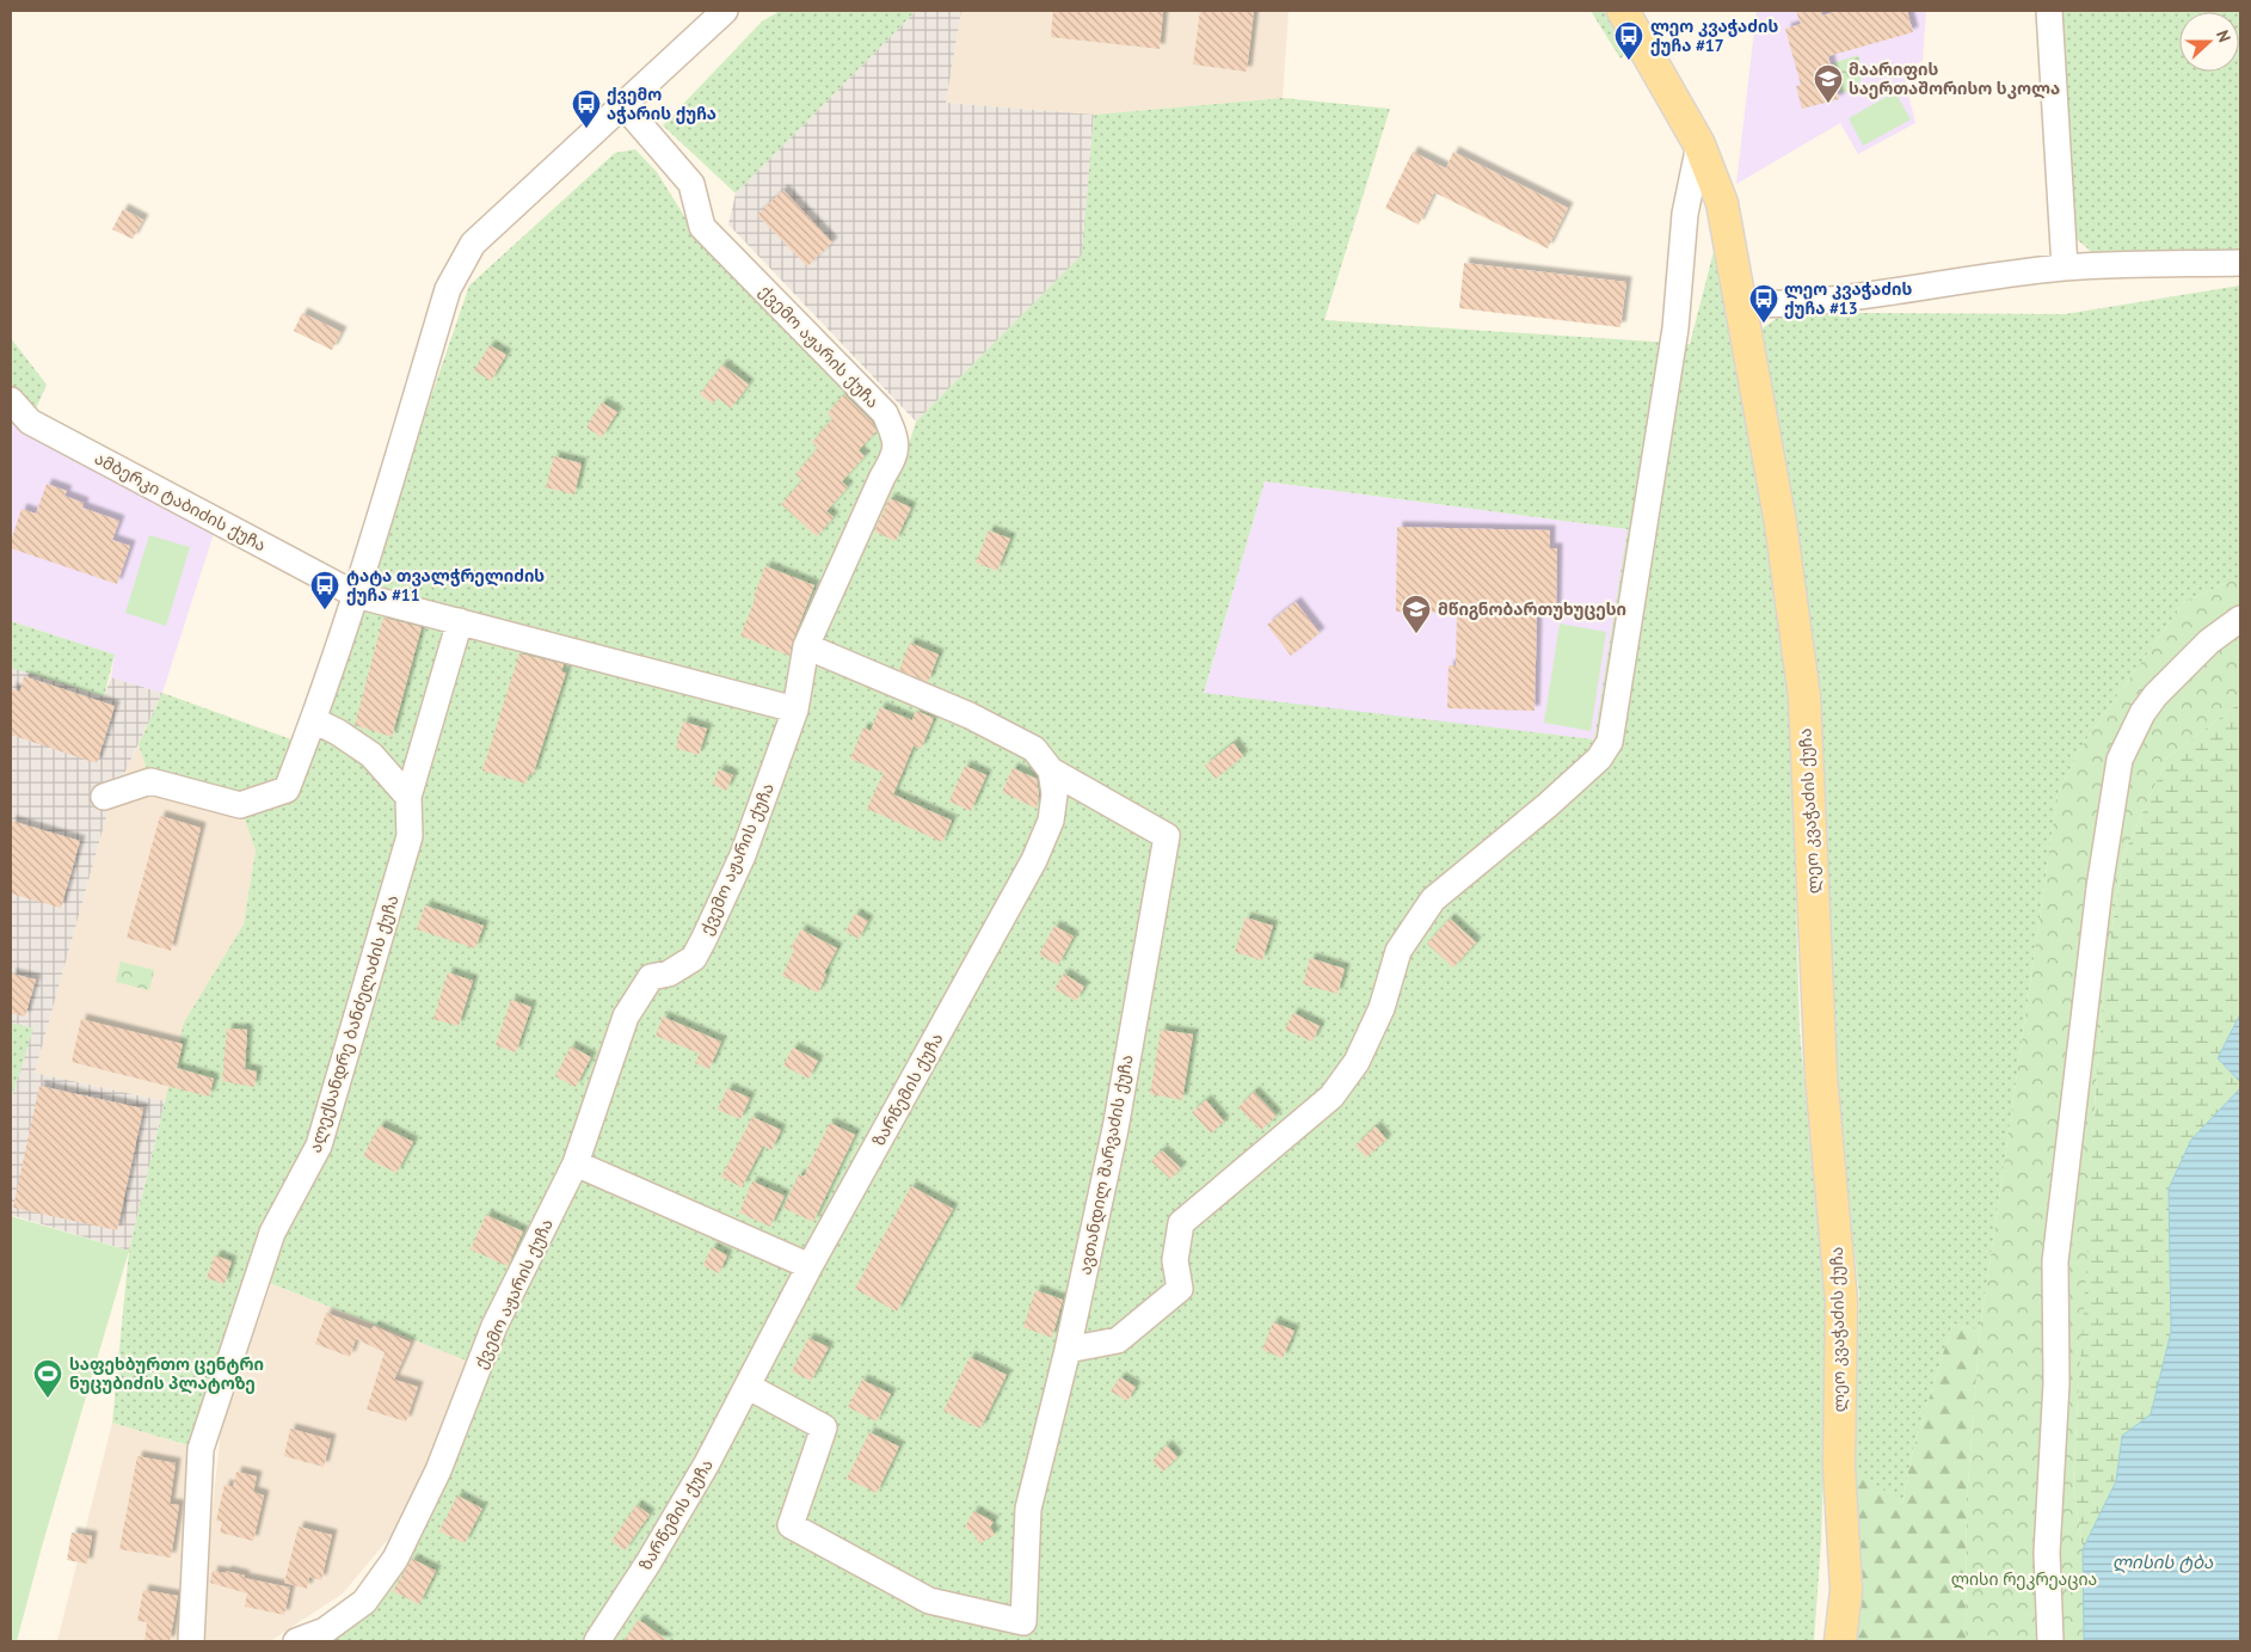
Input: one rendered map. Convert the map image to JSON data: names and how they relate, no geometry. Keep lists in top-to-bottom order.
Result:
{
  "streets": {
    "main road": ["ლეო კვაჭაძის ქუჩა"],
    "street": [
      "ქვემო აჟარის ქუჩა",
      "ამბერკი ტაბიძის ქუჩა",
      "ალექსანდრე ბანძელაძის ქუჩა",
      "ზარწემის ქუჩა",
      "ავთანდილ შარვაძის ქუჩა"
    ]
  },
  "crossings": [
    ["ქვემო აჟარის ქუჩა", "ამბერკი ტაბიძის ქუჩა"],
    ["ამბერკი ტაბიძის ქუჩა", "ალექსანდრე ბანძელაძის ქუჩა"],
    ["ზარწემის ქუჩა", "ავთანდილ შარვაძის ქუჩა"]
  ],
  "water": ["ლისის ტბა"],
  "parks": ["ლისი რეკრეაცია"],
  "places": {
    "bus stop": [
      "ლეო კვაჭაძის ქუჩა #17",
      "ქვემო აჭარის ქუჩა",
      "ლეო კვაჭაძის ქუჩა #13",
      "ტატა თვალჭრელიძის ქუჩა #11"
    ],
    "school or university": ["მაარიფის საერთაშორისო სკოლა", "მწიგნობართუხუცესი"],
    "sports": ["საფეხბურთო ცენტრი ნუცუბიძის პლატოზე"]
  },
  "north": "right"
}
